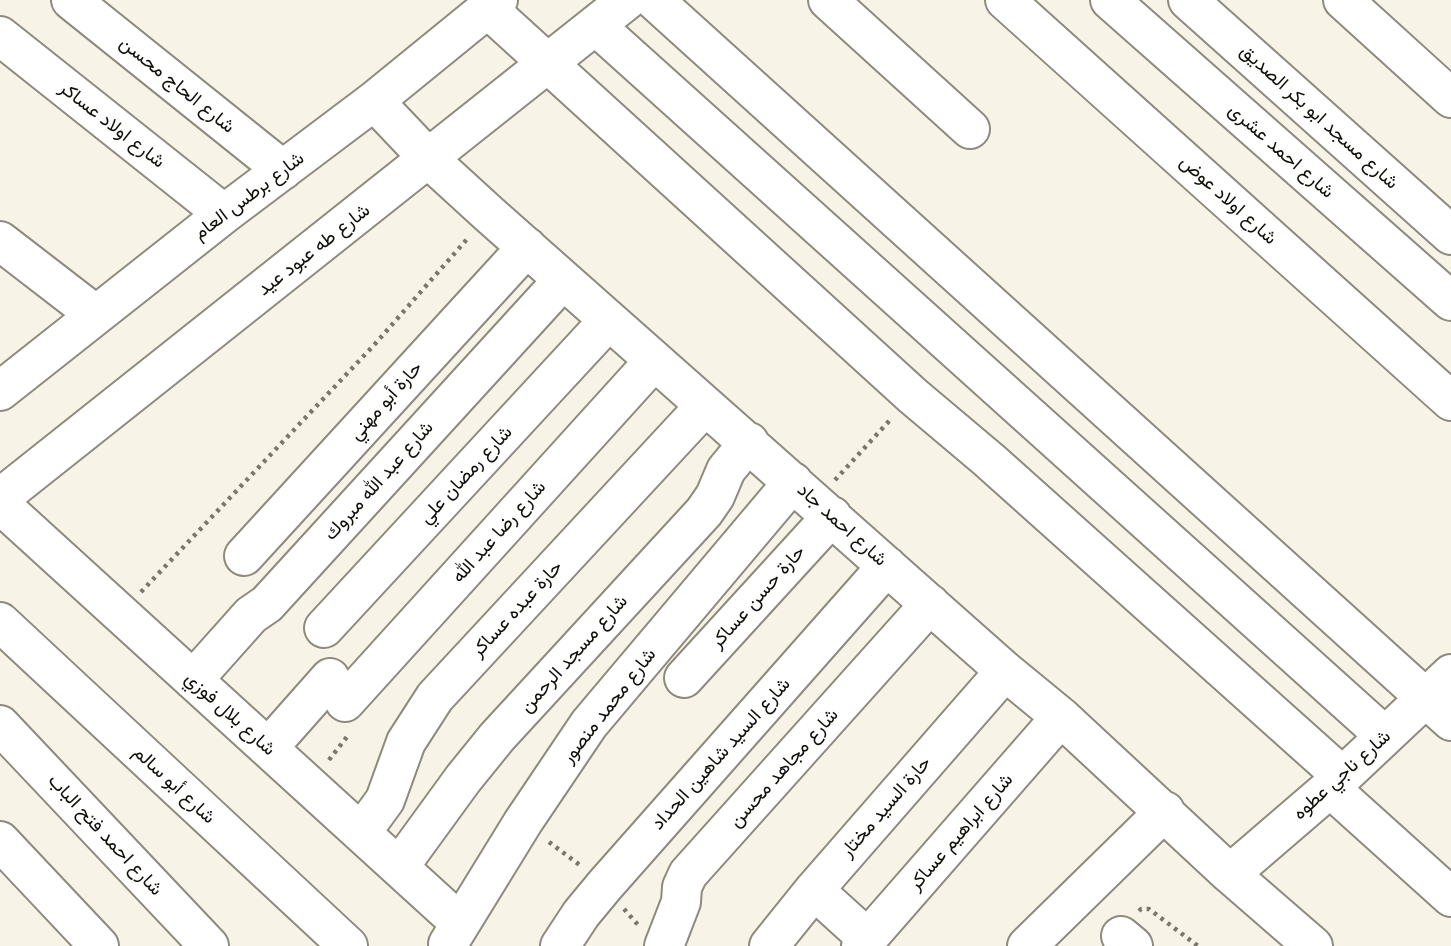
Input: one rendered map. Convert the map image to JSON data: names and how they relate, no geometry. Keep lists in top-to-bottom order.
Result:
{
  "streets": {
    "street": [
      "شارع الحاج محسن",
      "شارع مسجد ابو بكر الصديق",
      "شارع اولاد عساكر",
      "شارع احمد عشرى",
      "شارع برطس العام",
      "شارع اولاد عوض",
      "شارع طه عبود عيد",
      "حارة أبو مهني",
      "شارع رمضان علي",
      "شارع عبد الله مبروك",
      "شارع احمد جاد",
      "شارع رضا عبد الله",
      "حارة حسن عساكر",
      "حارة عبده عساكر",
      "شارع مسجد الرحمن",
      "شارع محمد منصور",
      "شارع بلال فوزي",
      "شارع السيد شاهين الحداد",
      "شارع مجاهد محسن",
      "شارع ناجي عطوه",
      "شارع أبو سالم",
      "حارة السيد مختار",
      "شارع ابراهيم عساكر",
      "شارع احمد فتح الباب"
    ]
  },
  "crossings": [
    ["شارع الحاج محسن", "شارع برطس العام"],
    ["شارع اولاد عساكر", "شارع برطس العام"],
    ["شارع برطس العام", "شارع احمد جاد"],
    ["شارع طه عبود عيد", "شارع احمد جاد"],
    ["حارة أبو مهني", "شارع احمد جاد"],
    ["شارع رمضان علي", "شارع احمد جاد"],
    ["شارع عبد الله مبروك", "شارع احمد جاد"],
    ["شارع عبد الله مبروك", "شارع بلال فوزي"],
    ["شارع احمد جاد", "شارع رضا عبد الله"],
    ["شارع احمد جاد", "حارة حسن عساكر"],
    ["شارع احمد جاد", "حارة عبده عساكر"],
    ["شارع احمد جاد", "شارع مسجد الرحمن"],
    ["شارع احمد جاد", "شارع محمد منصور"],
    ["شارع احمد جاد", "شارع السيد شاهين الحداد"],
    ["شارع احمد جاد", "شارع مجاهد محسن"],
    ["شارع احمد جاد", "شارع ناجي عطوه"],
    ["شارع احمد جاد", "حارة السيد مختار"],
    ["شارع احمد جاد", "شارع ابراهيم عساكر"],
    ["شارع رضا عبد الله", "شارع بلال فوزي"],
    ["حارة حسن عساكر", "شارع محمد منصور"],
    ["حارة عبده عساكر", "شارع بلال فوزي"],
    ["شارع مسجد الرحمن", "شارع بلال فوزي"],
    ["شارع محمد منصور", "شارع بلال فوزي"]
  ]
}
